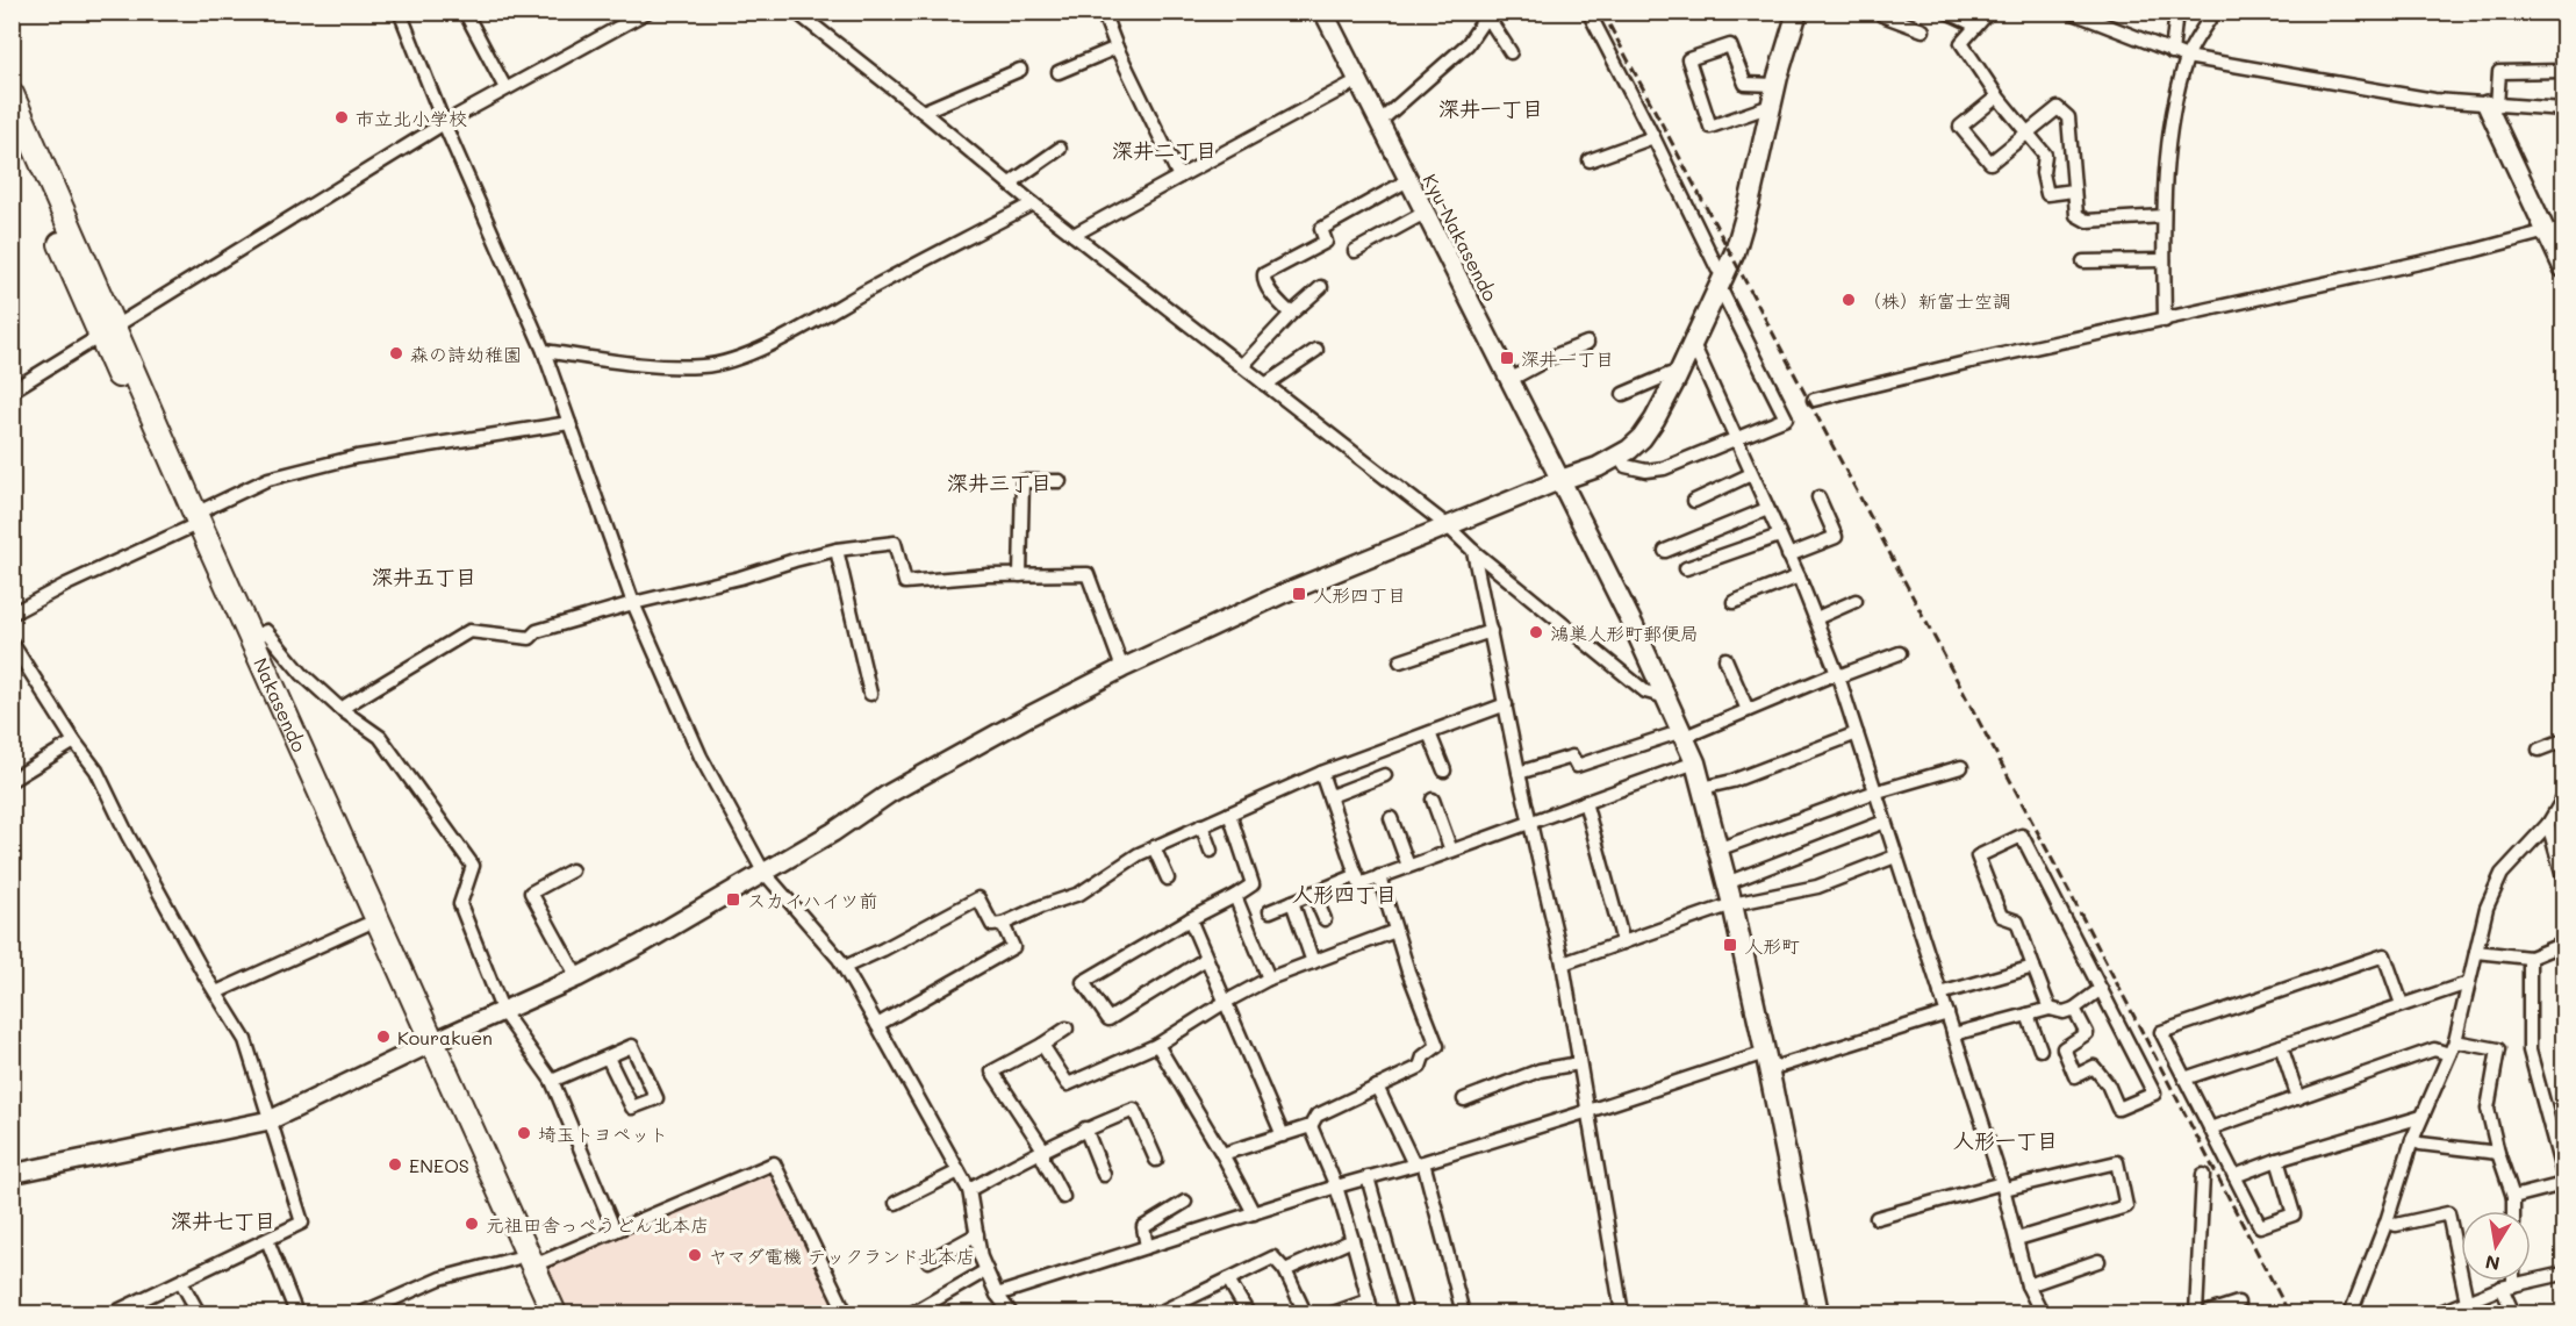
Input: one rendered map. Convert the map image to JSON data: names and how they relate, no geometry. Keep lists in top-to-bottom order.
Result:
{
  "streets": {
    "highway": ["Nakasendo"],
    "street": ["Kyu-Nakasendo"]
  },
  "districts": [
    "深井一丁目",
    "深井二丁目",
    "深井三丁目",
    "深井五丁目",
    "人形四丁目",
    "人形一丁目",
    "深井七丁目"
  ],
  "places": {
    "other": [
      "市立北小学校",
      "（株）新富士空調",
      "森の詩幼稚園",
      "鴻巣人形町郵便局",
      "Kourakuen",
      "埼玉トヨペット",
      "ENEOS",
      "元祖田舎っぺうどん北本店",
      "ヤマダ電機 テックランド北本店"
    ],
    "transit": [
      "深井一丁目",
      "人形四丁目",
      "スカイハイツ前",
      "人形町"
    ]
  },
  "north": "bottom"
}
